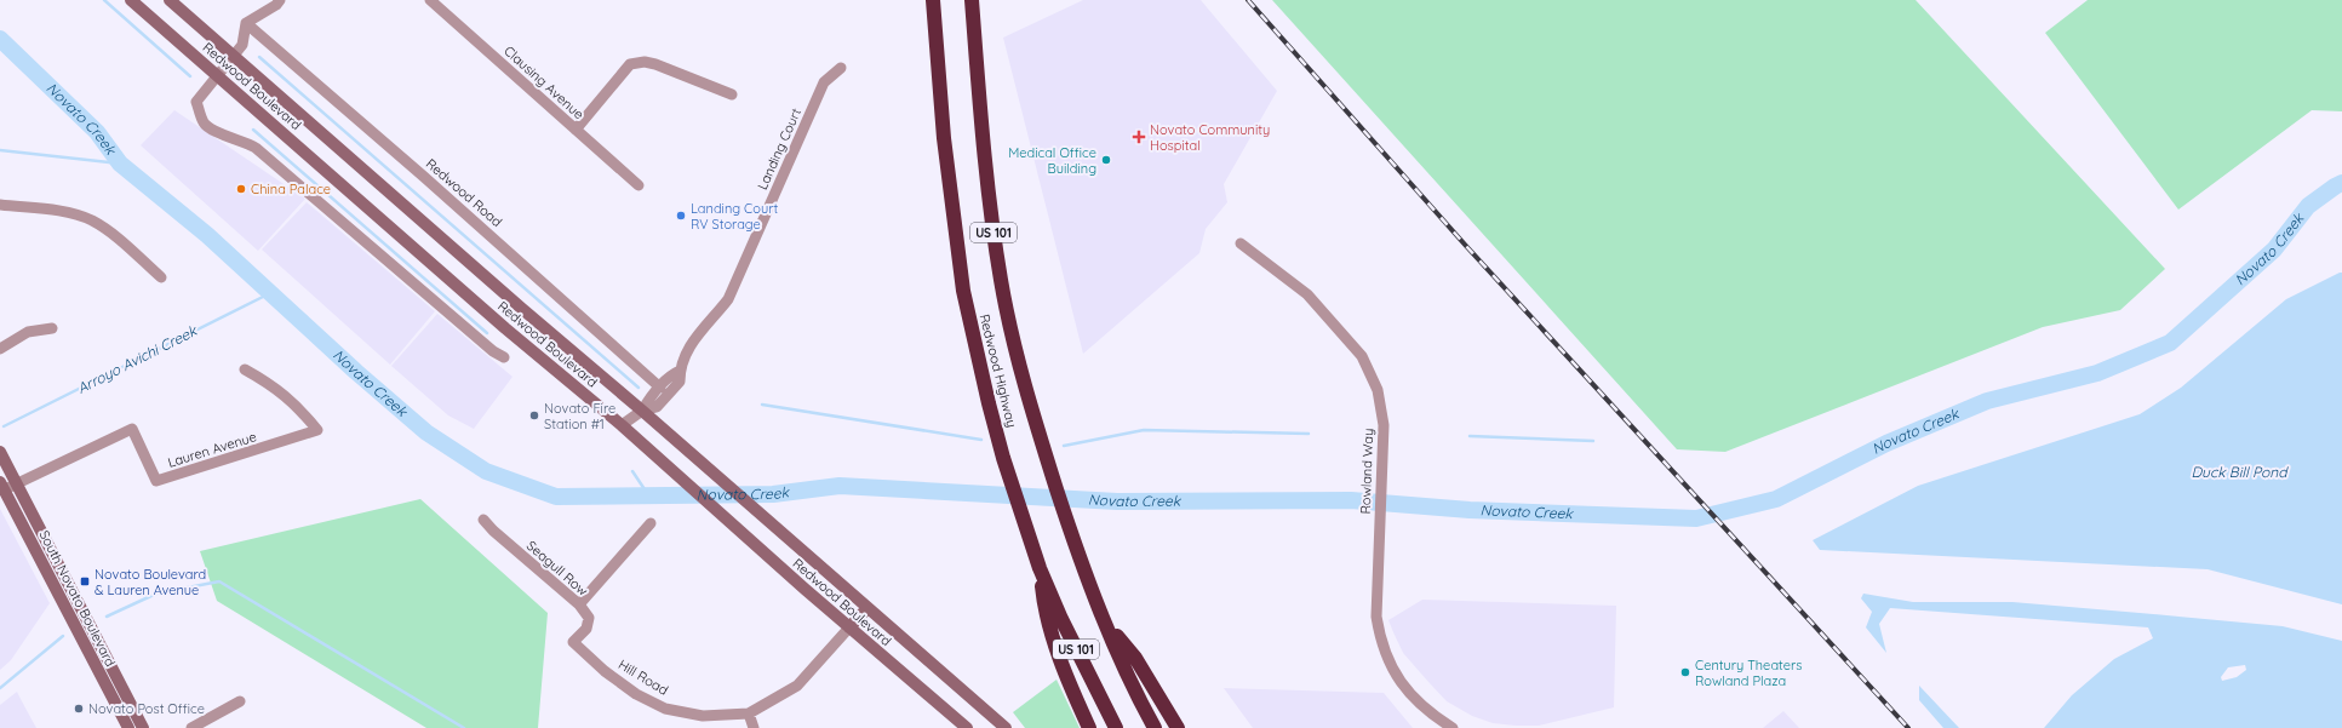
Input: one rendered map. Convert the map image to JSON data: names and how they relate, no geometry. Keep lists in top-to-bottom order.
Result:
{
  "streets": {
    "highway": ["US 101", "Redwood Highway"],
    "main road": ["Redwood Boulevard", "South Novato Boulevard"],
    "street": [
      "Clausing Avenue",
      "Landing Court",
      "Redwood Road",
      "Lauren Avenue",
      "Rowland Way",
      "Seagull Row",
      "Hill Road"
    ]
  },
  "crossings": [
    ["Redwood Boulevard", "Landing Court"],
    ["Redwood Boulevard", "Hill Road"],
    ["Landing Court", "Redwood Road"],
    ["Lauren Avenue", "South Novato Boulevard"],
    ["Seagull Row", "Hill Road"]
  ],
  "water": ["Novato Creek", "Arroyo Avichi Creek", "Duck Bill Pond"],
  "places": {
    "health": ["Novato Community Hospital"],
    "other": [
      "Medical Office Building",
      "China Palace",
      "Landing Court RV Storage",
      "Novato Fire Station #1",
      "Century Theaters Rowland Plaza",
      "Novato Post Office"
    ],
    "transit": ["Novato Boulevard & Lauren Avenue"]
  }
}
